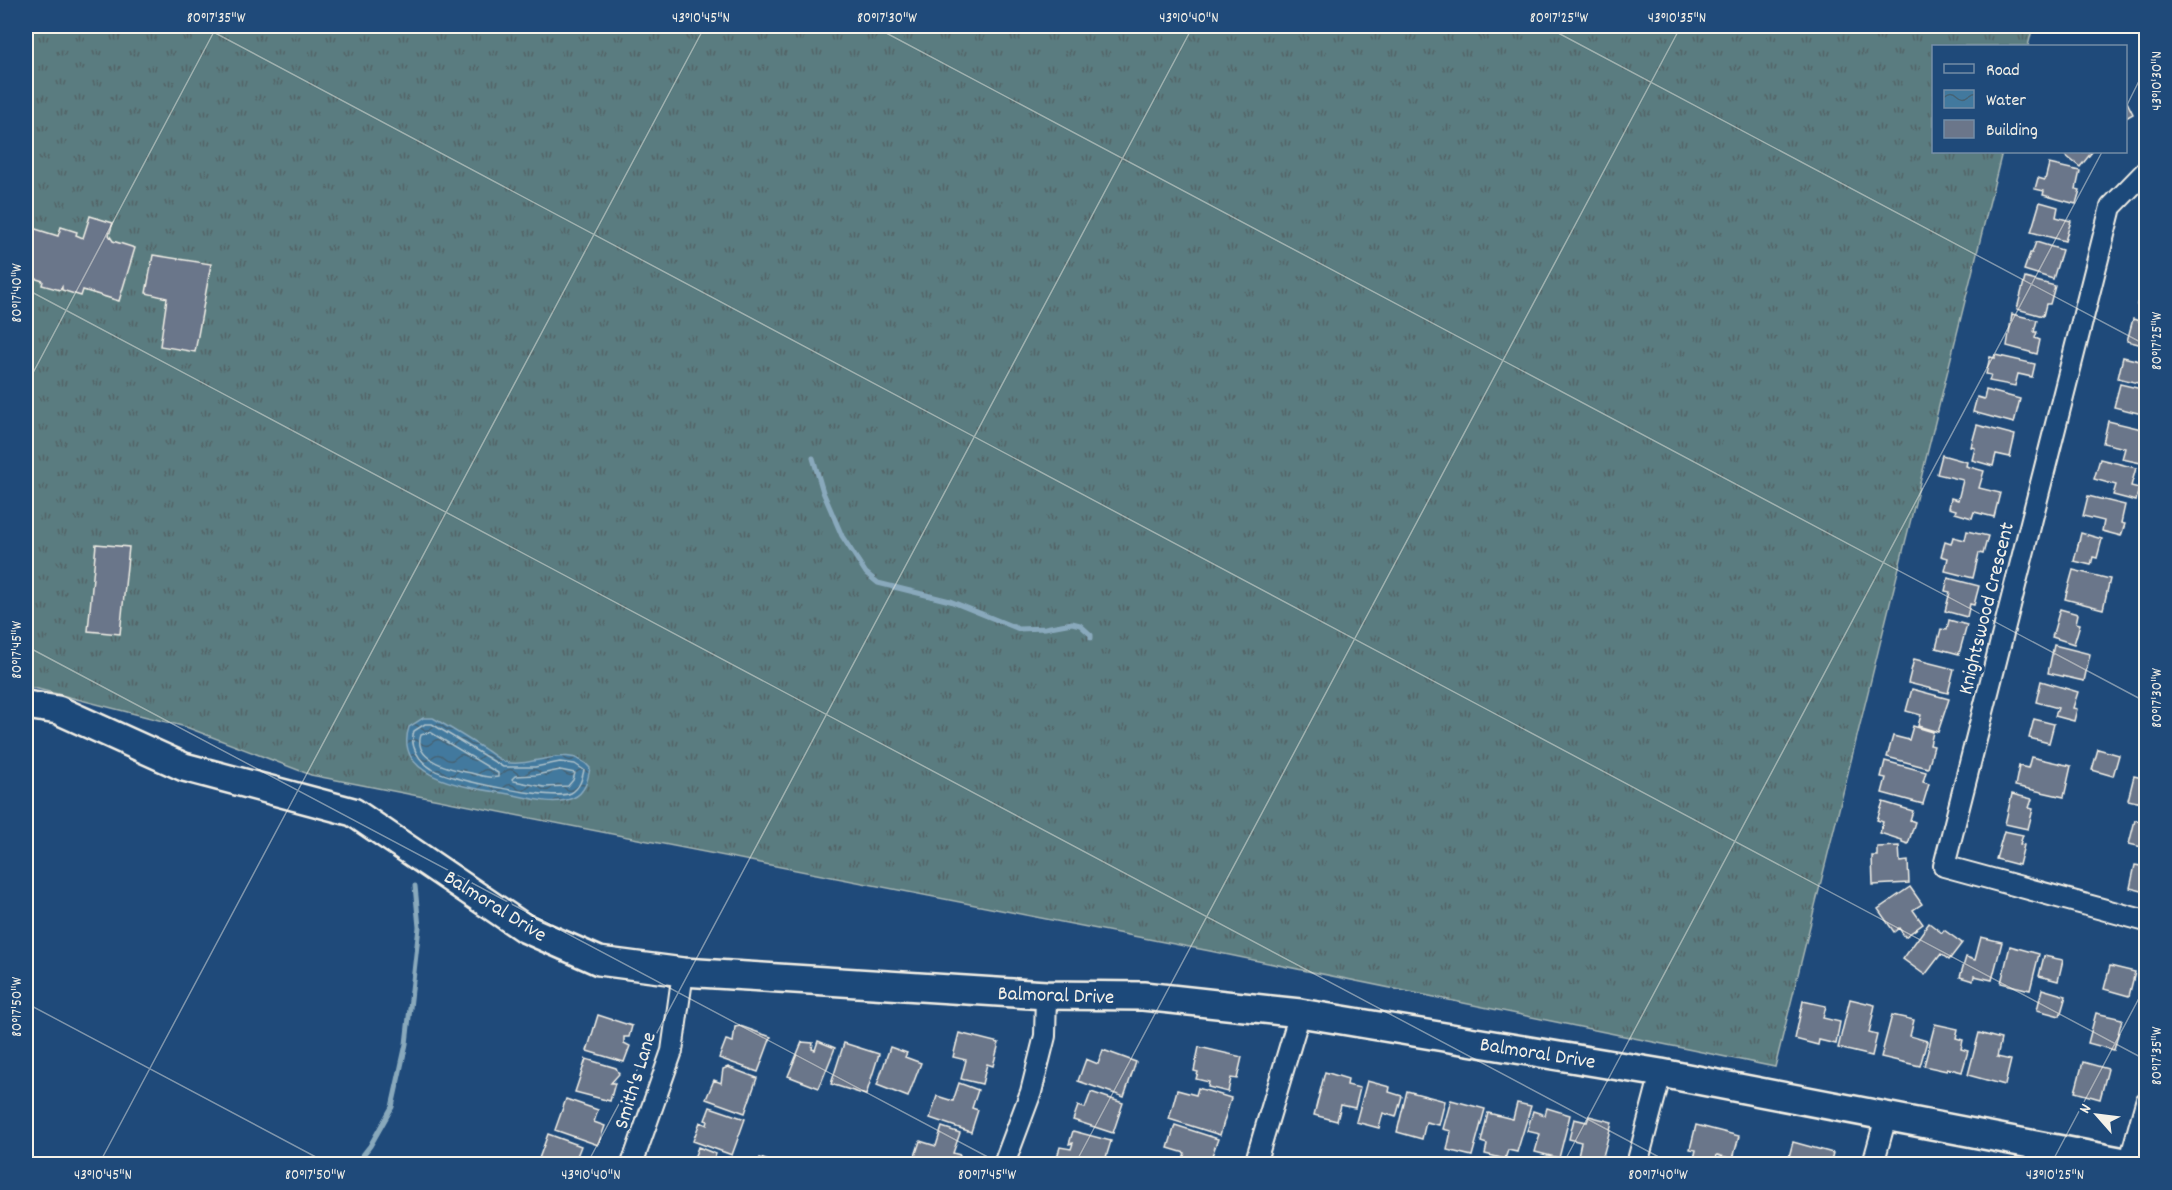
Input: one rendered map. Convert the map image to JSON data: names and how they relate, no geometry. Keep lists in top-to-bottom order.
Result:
{
  "streets": {
    "street": ["Knightswood Crescent", "Balmoral Drive", "Smith's Lane"]
  },
  "crossings": [
    ["Balmoral Drive", "Smith's Lane"]
  ],
  "legend": ["Road", "Water", "Building"],
  "north": "top left",
  "coordinates": [
    "80°17'35\"W",
    "43°10'45\"N",
    "80°17'30\"W",
    "43°10'40\"N",
    "80°17'25\"W",
    "43°10'35\"N",
    "43°10'30\"N",
    "80°17'40\"W",
    "80°17'45\"W",
    "80°17'50\"W",
    "43°10'25\"N"
  ]
}
